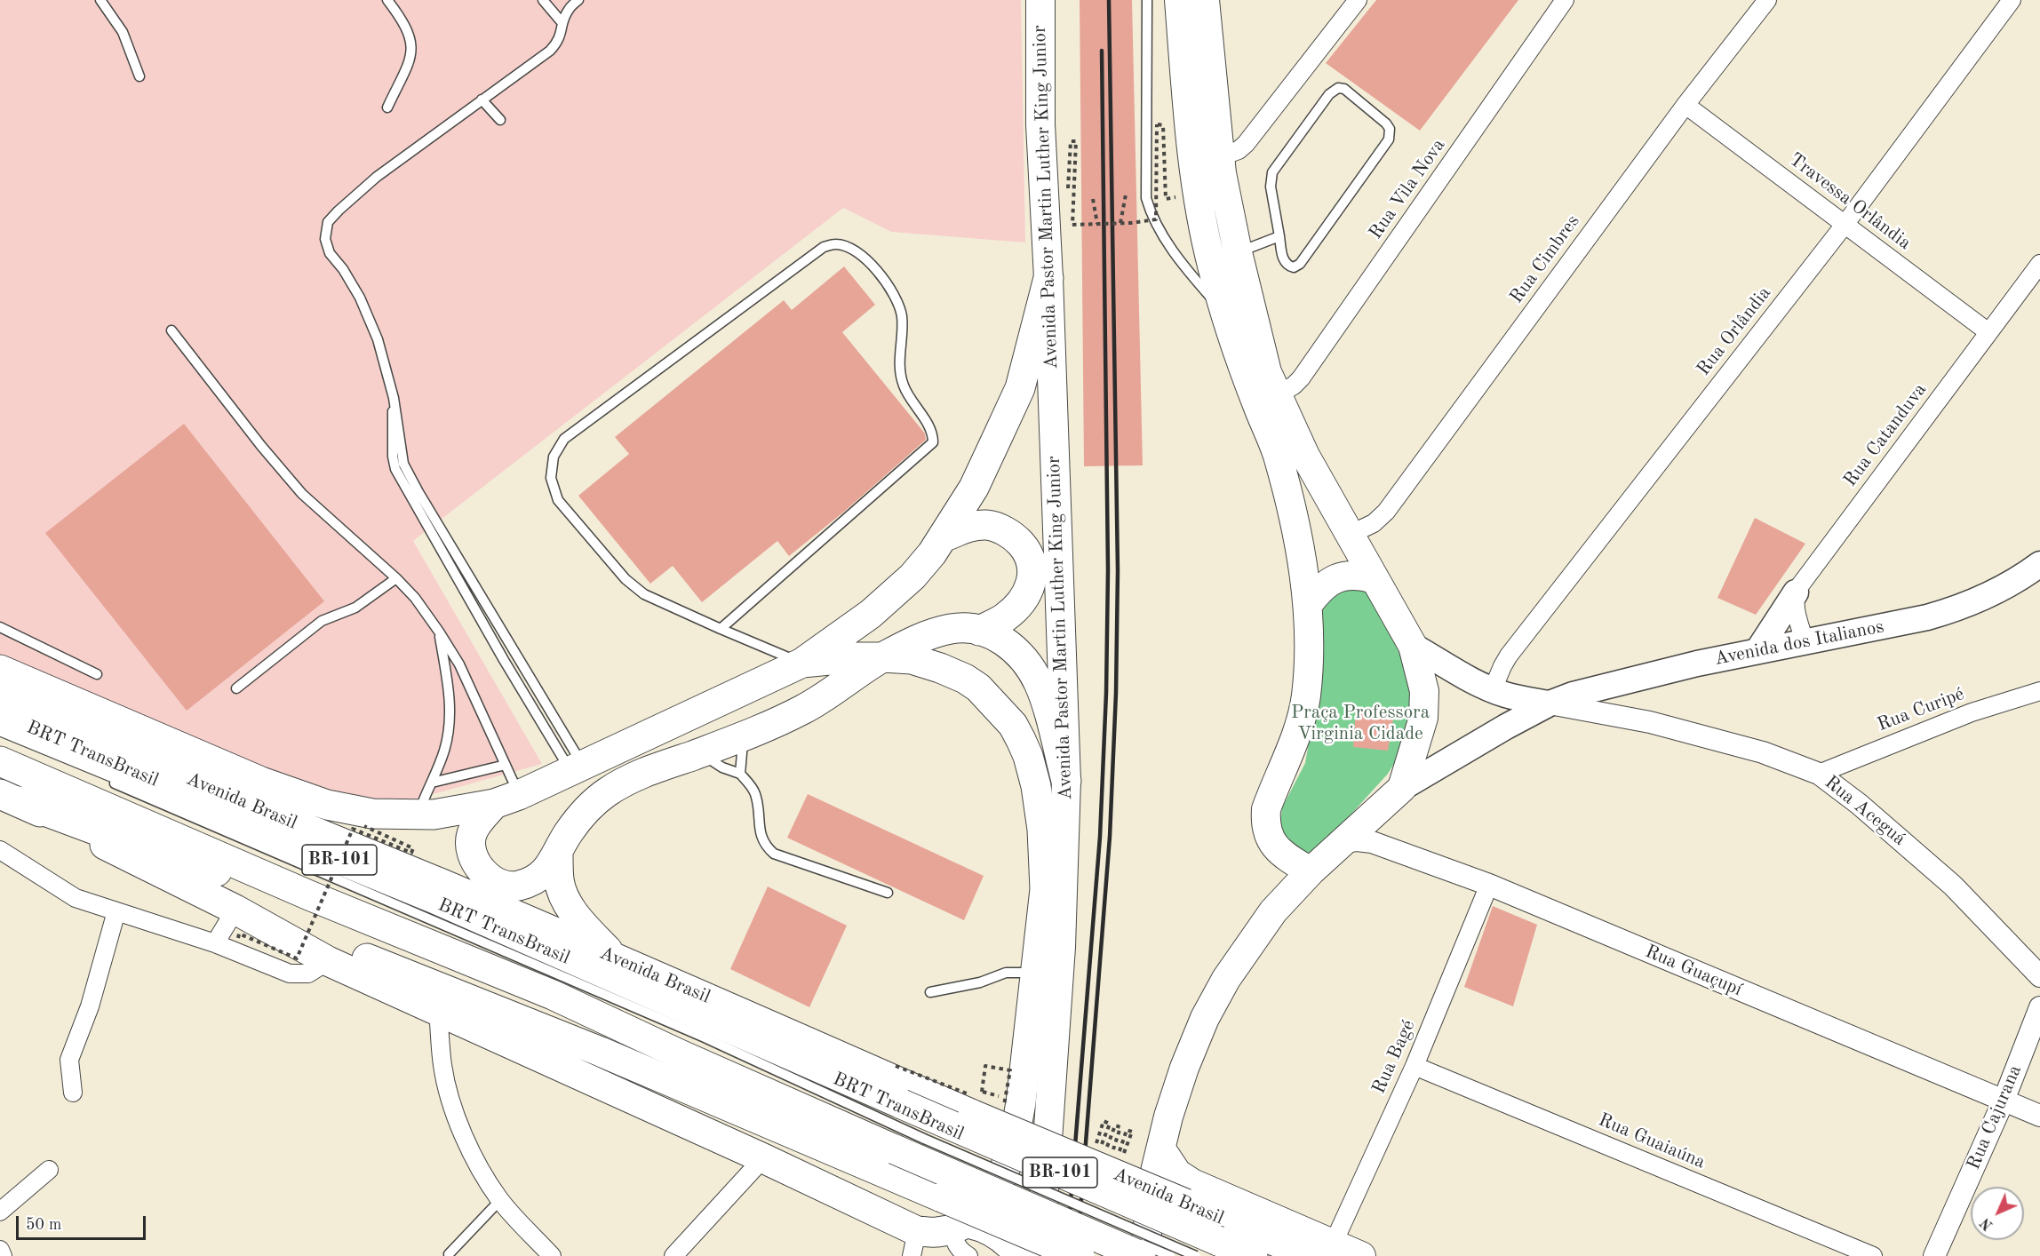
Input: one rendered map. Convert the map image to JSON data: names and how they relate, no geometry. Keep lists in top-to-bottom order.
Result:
{
  "streets": {
    "highway": ["Avenida Brasil", "BR-101"],
    "main road": ["Avenida Pastor Martin Luther King Junior", "Avenida dos Italianos"],
    "street": [
      "Rua Vila Nova",
      "Travessa Orlândia",
      "Rua Cimbres",
      "Rua Orlândia",
      "Rua Catanduva",
      "Rua Curipé",
      "Rua Aceguá",
      "Rua Guaçupí",
      "Rua Bagé",
      "Rua Cajurana",
      "Rua Guaiaúna"
    ],
    "lane": ["BRT TransBrasil"]
  },
  "crossings": [
    ["Travessa Orlândia", "Rua Cimbres"],
    ["Travessa Orlândia", "Rua Orlândia"],
    ["Travessa Orlândia", "Rua Catanduva"],
    ["Rua Orlândia", "Avenida dos Italianos"],
    ["Avenida dos Italianos", "Rua Aceguá"],
    ["Rua Curipé", "Rua Aceguá"],
    ["BRT TransBrasil", "Avenida Brasil"],
    ["BRT TransBrasil", "BR-101"],
    ["Avenida Brasil", "Rua Bagé"],
    ["Rua Guaçupí", "Rua Bagé"],
    ["Rua Guaçupí", "Rua Cajurana"],
    ["Rua Bagé", "Rua Guaiaúna"]
  ],
  "parks": ["Praça Professora Virginia Cidade"],
  "scale_bar": "50 m",
  "north": "bottom left"
}
